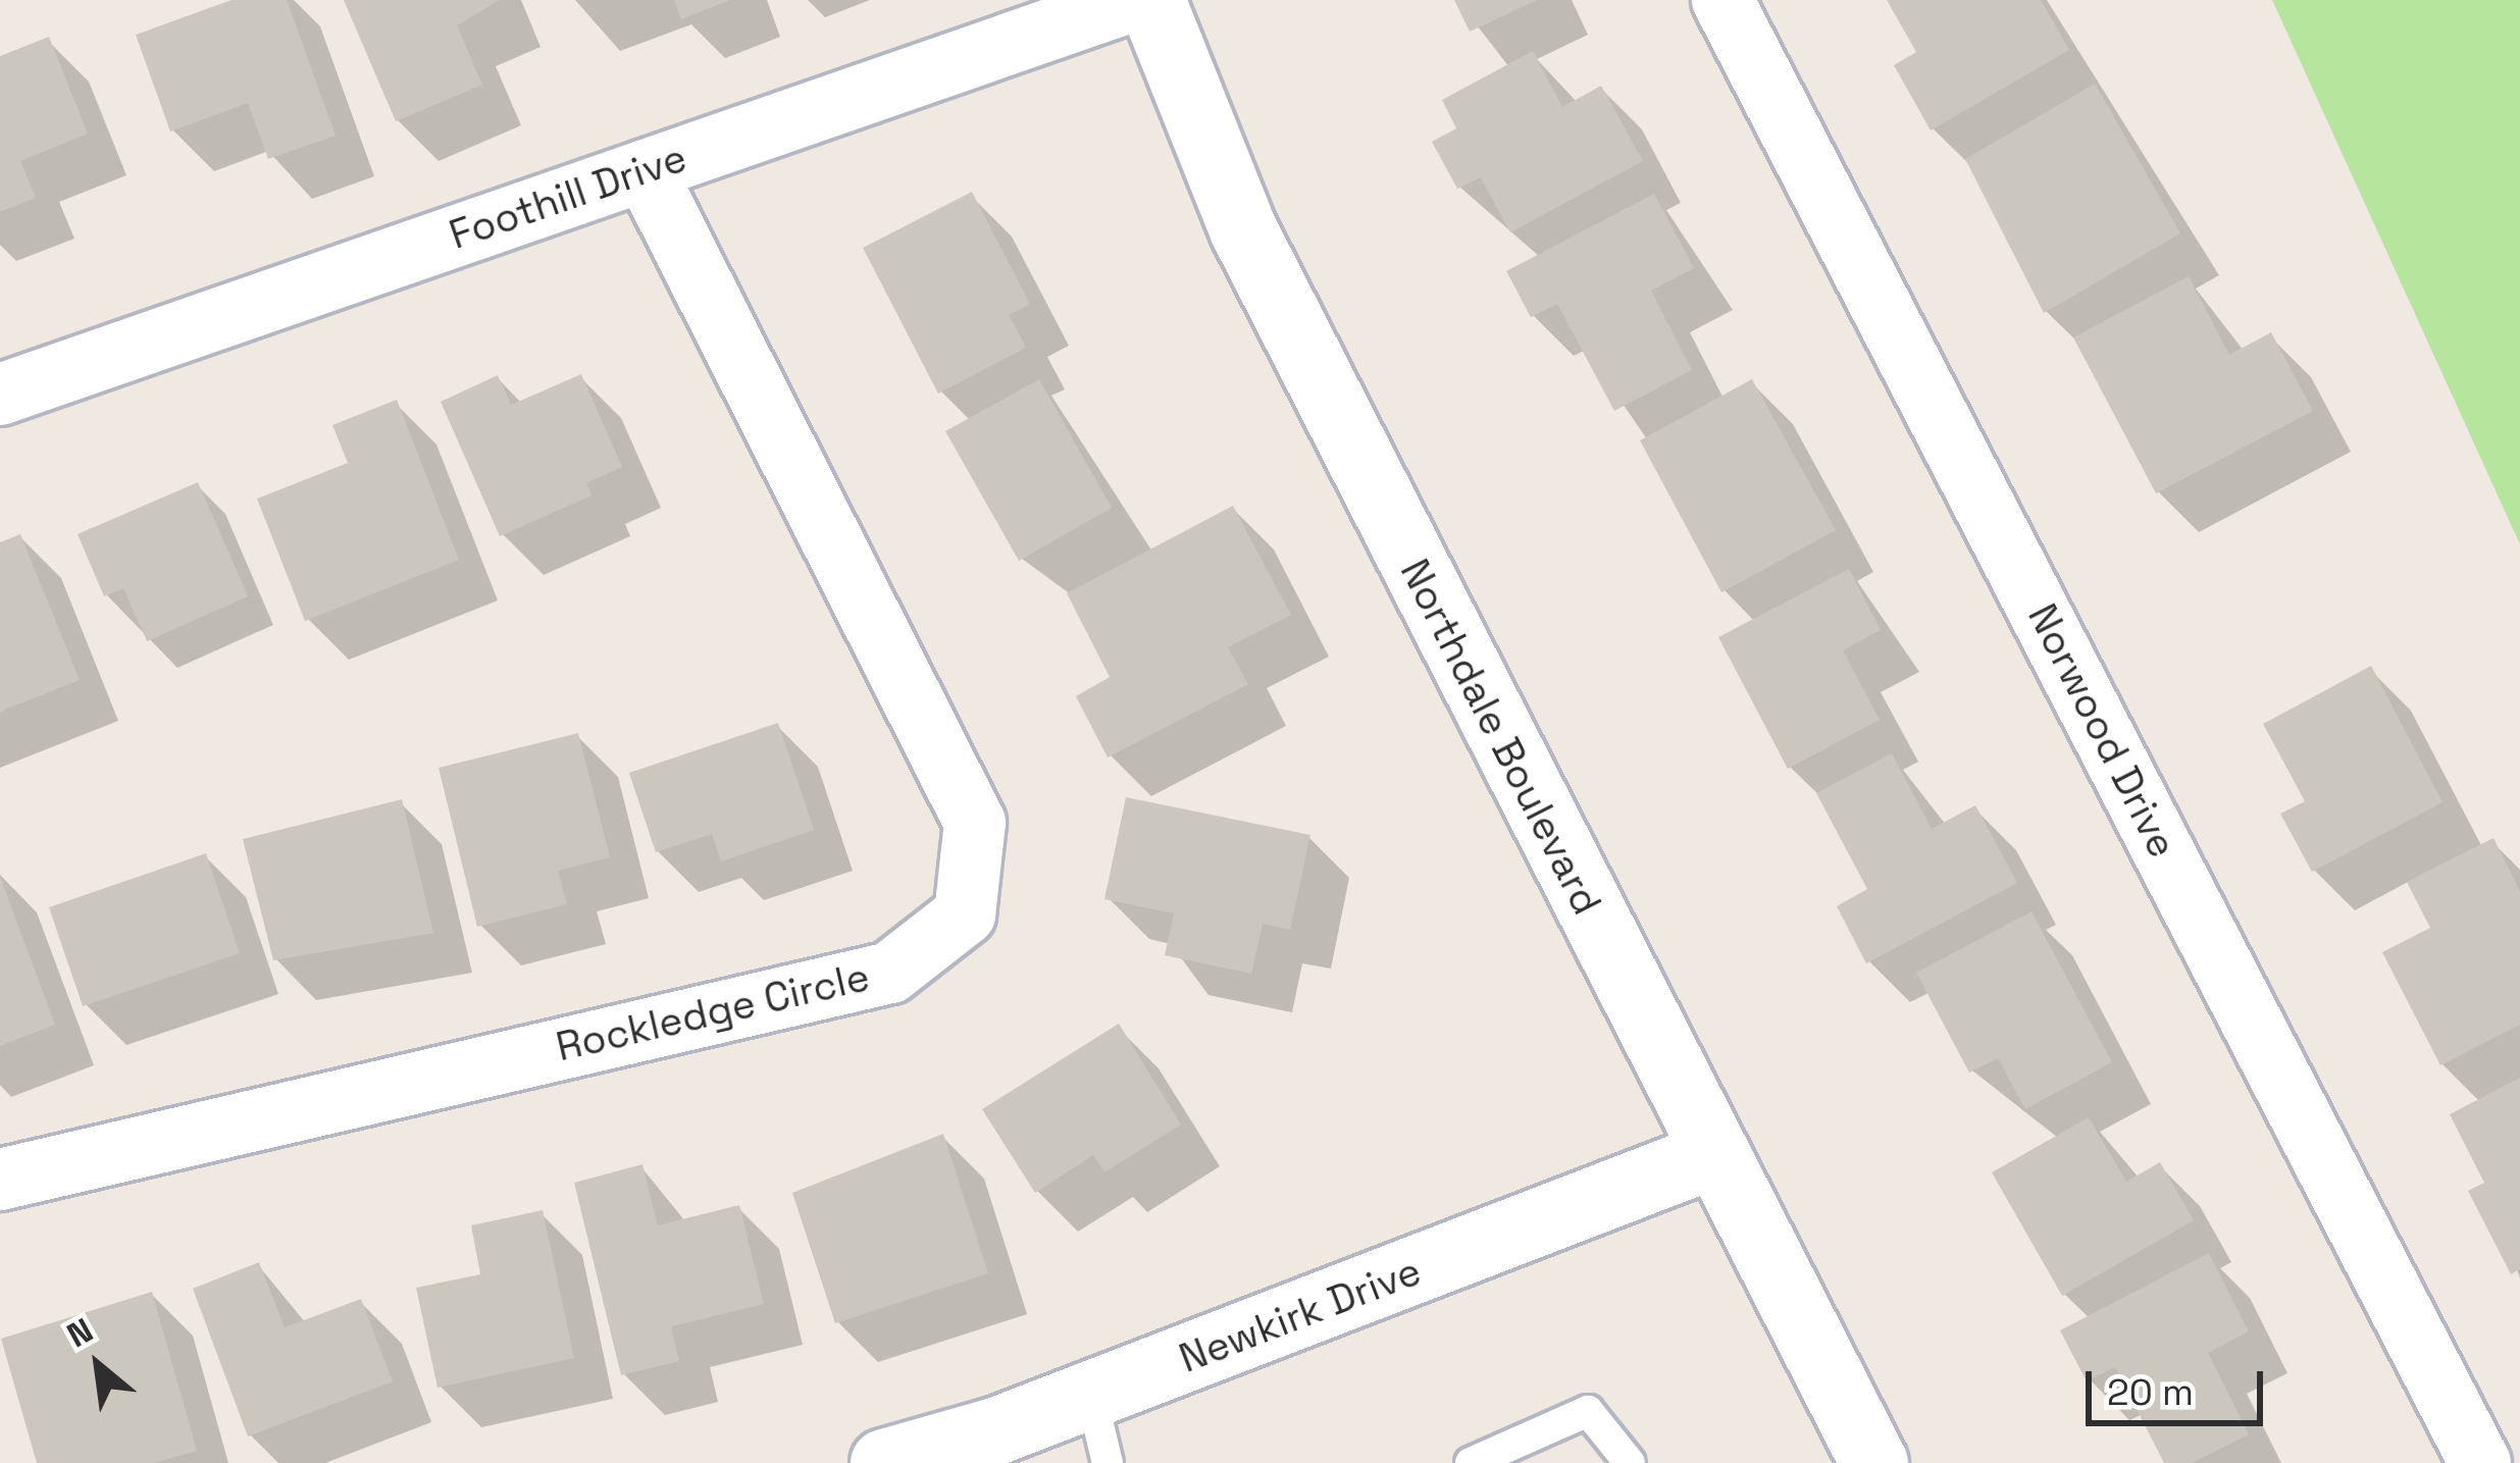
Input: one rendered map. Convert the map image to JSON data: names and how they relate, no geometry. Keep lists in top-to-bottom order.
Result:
{
  "streets": {
    "street": [
      "Foothill Drive",
      "Norwood Drive",
      "Northdale Boulevard",
      "Rockledge Circle",
      "Newkirk Drive"
    ]
  },
  "crossings": [
    ["Foothill Drive", "Rockledge Circle"],
    ["Northdale Boulevard", "Newkirk Drive"]
  ],
  "scale_bar": "20 m",
  "north": "top left"
}
